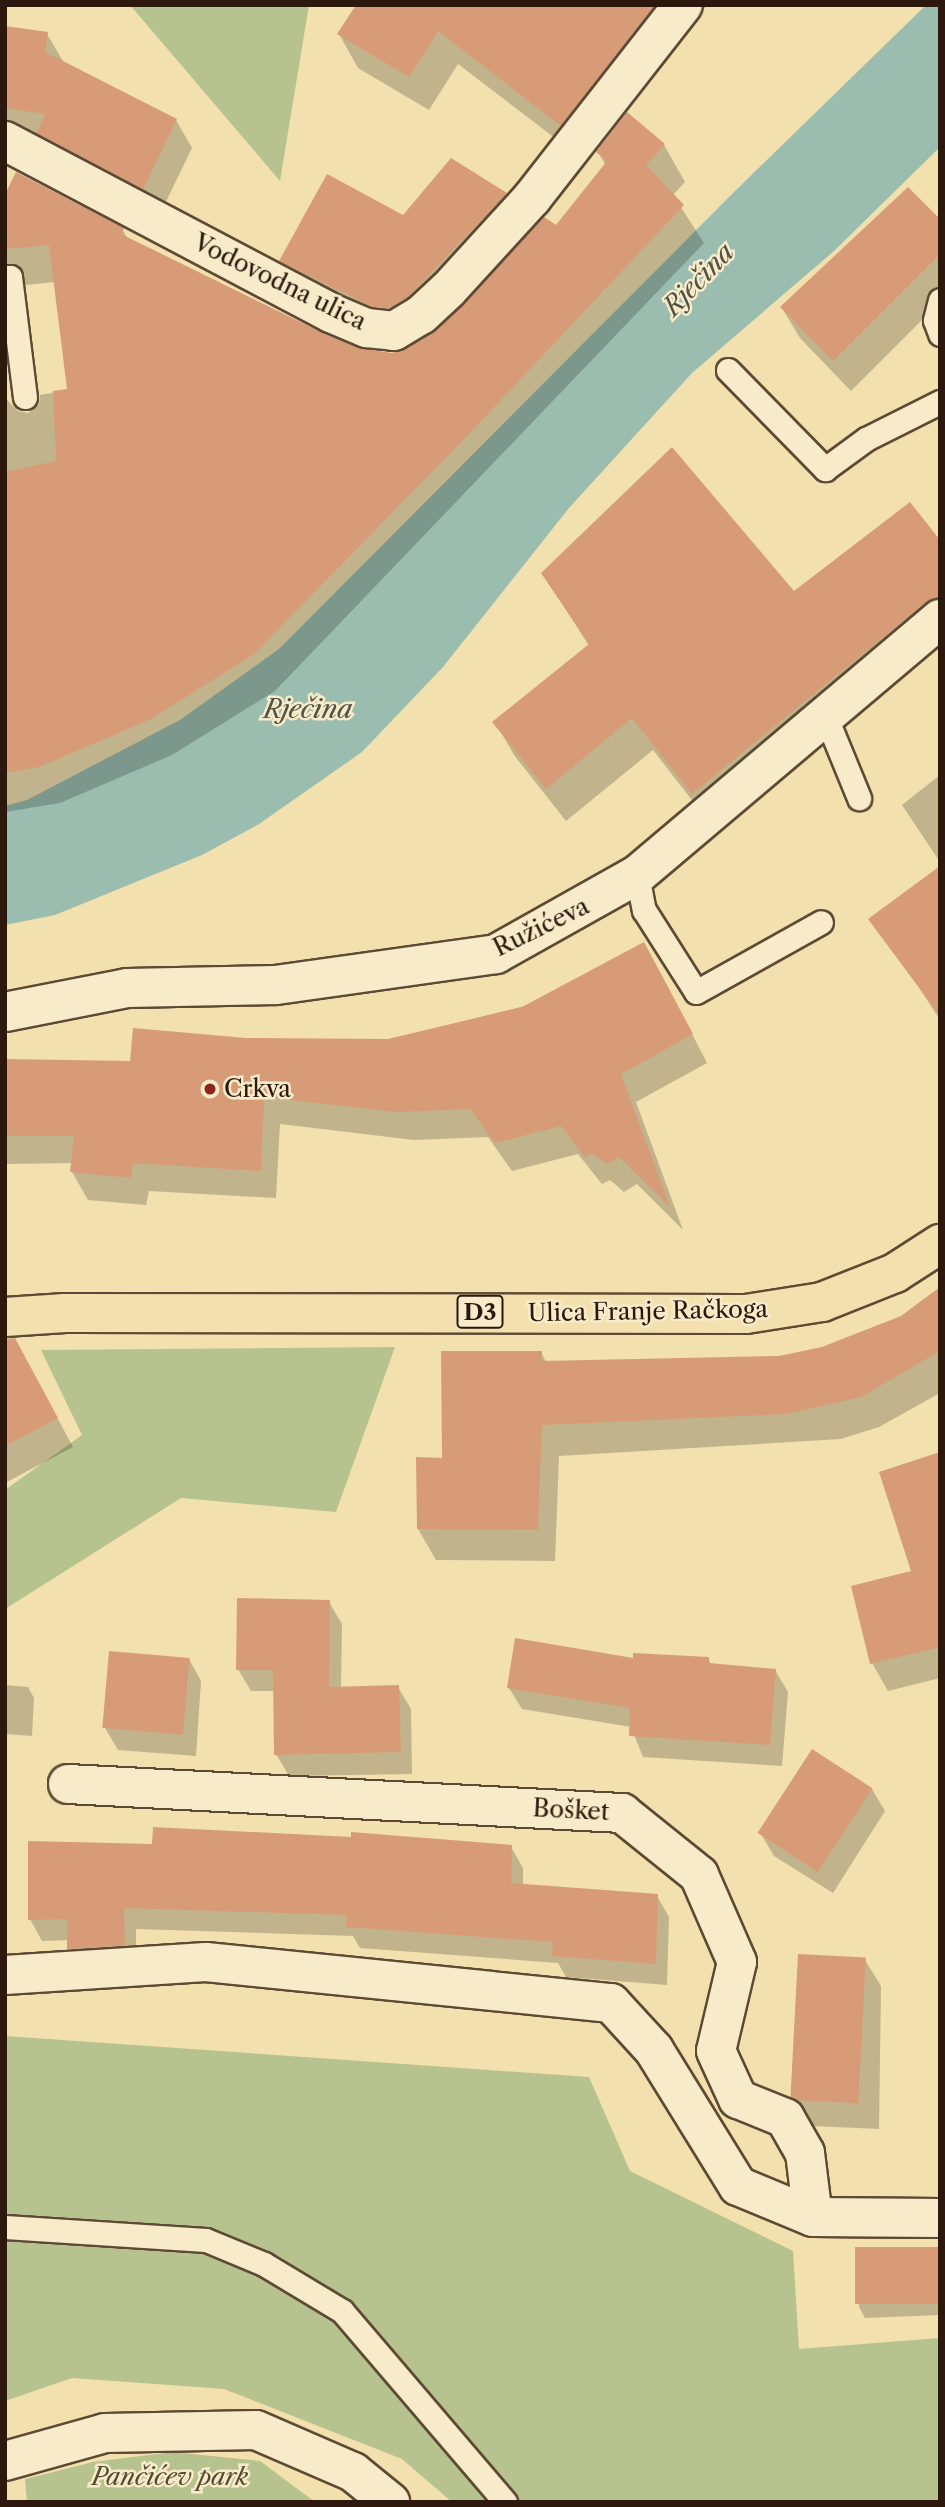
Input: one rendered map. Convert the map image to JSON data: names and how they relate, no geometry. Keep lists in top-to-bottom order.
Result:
{
  "streets": {
    "main road": ["Ulica Franje Račkoga", "D3"],
    "street": ["Vodovodna ulica", "Ružićeva", "Bošket"]
  },
  "water": ["Rječina"],
  "parks": ["Pančićev park"],
  "places": ["Crkva"]
}
